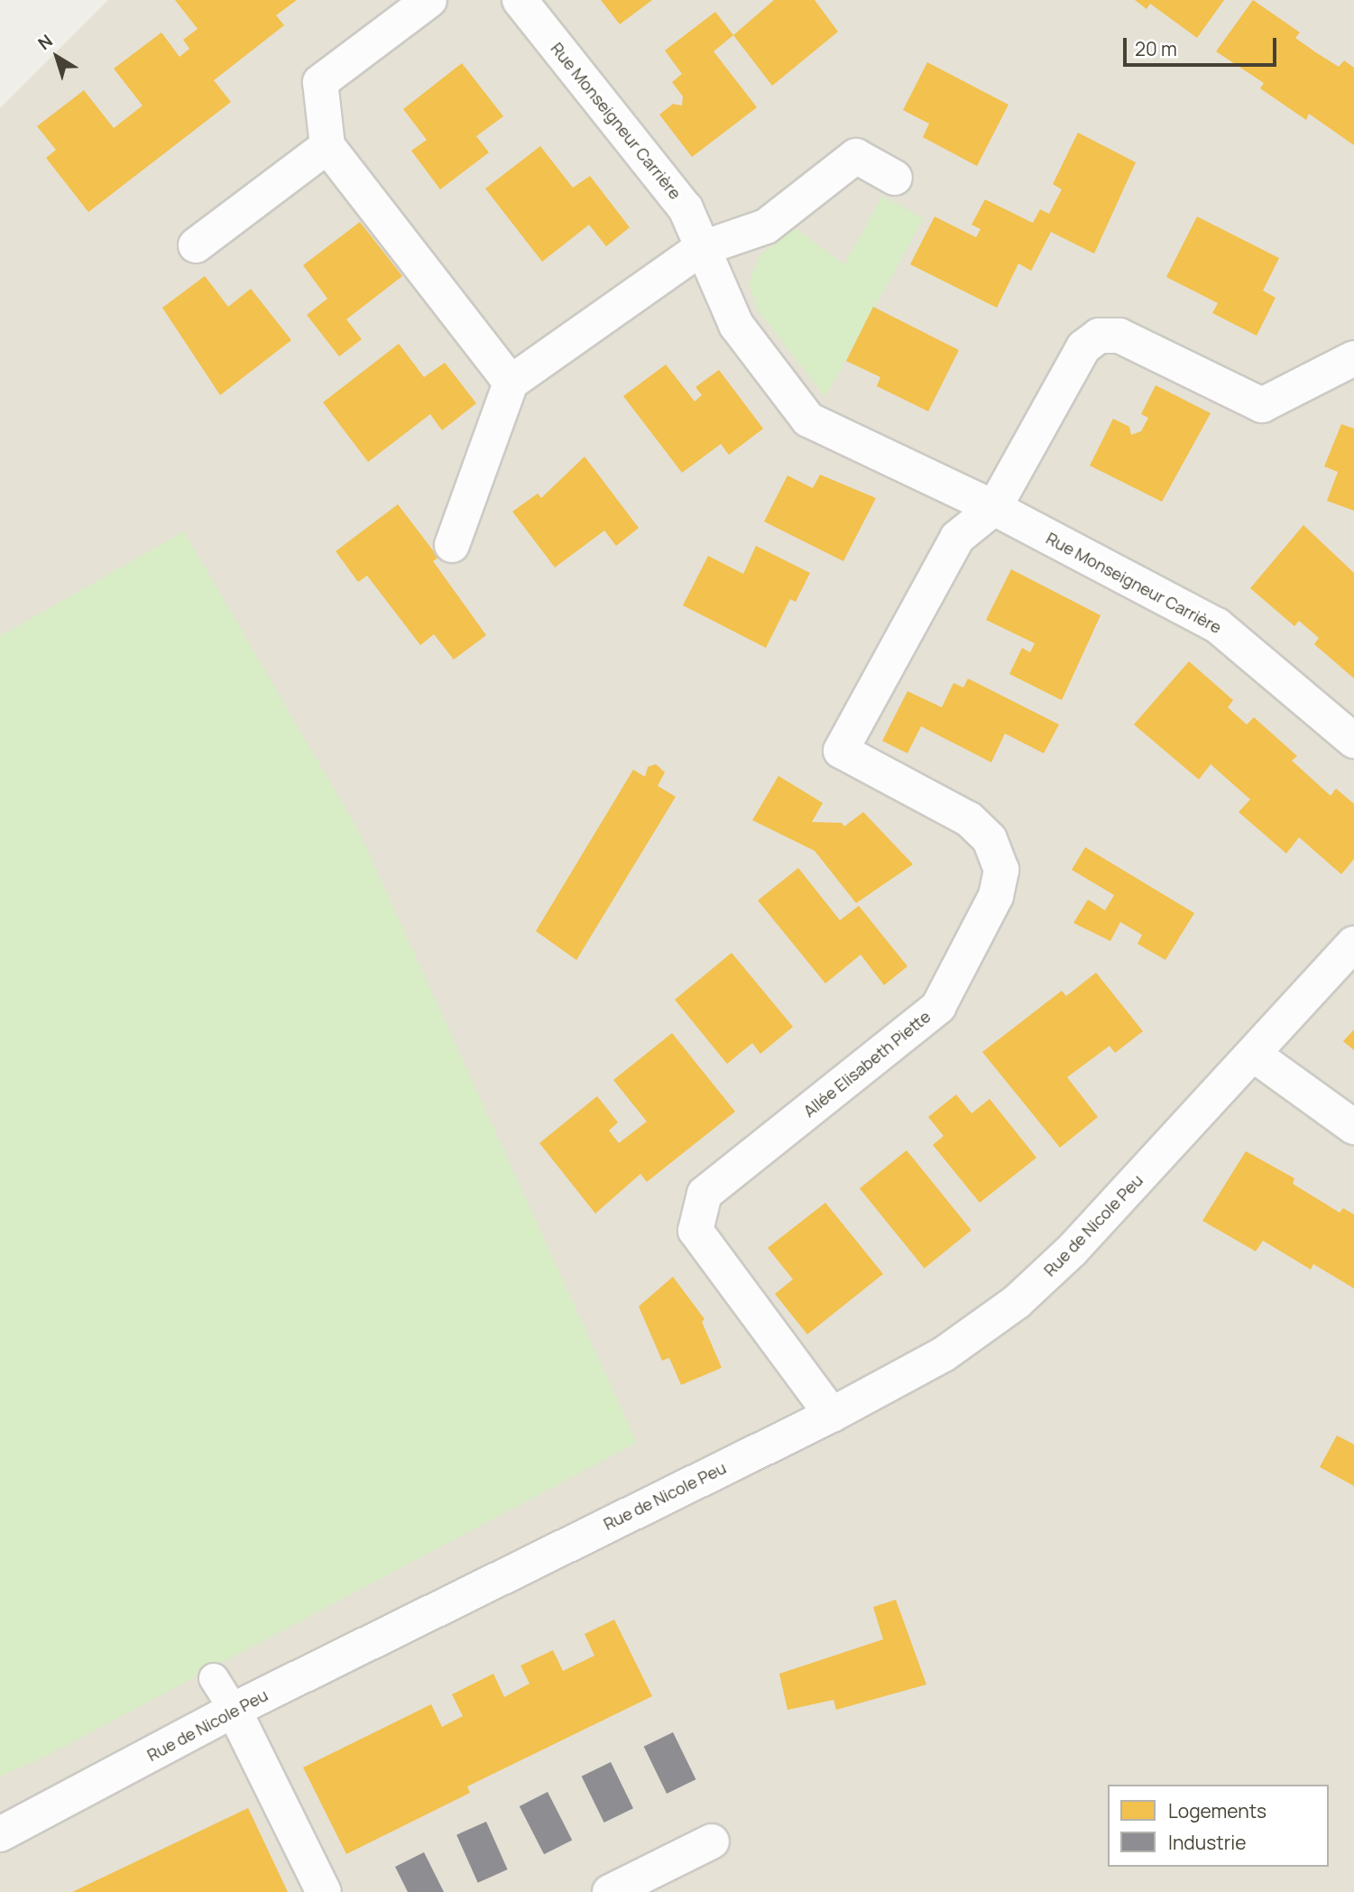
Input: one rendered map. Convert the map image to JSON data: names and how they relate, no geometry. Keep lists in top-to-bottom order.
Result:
{
  "streets": {
    "street": ["Rue Monseigneur Carrière", "Allée Elisabeth Piette", "Rue de Nicole Peu"]
  },
  "crossings": [
    ["Rue Monseigneur Carrière", "Allée Elisabeth Piette"],
    ["Allée Elisabeth Piette", "Rue de Nicole Peu"]
  ],
  "legend": ["Logements", "Industrie"],
  "scale_bar": "20 m",
  "north": "top left"
}
